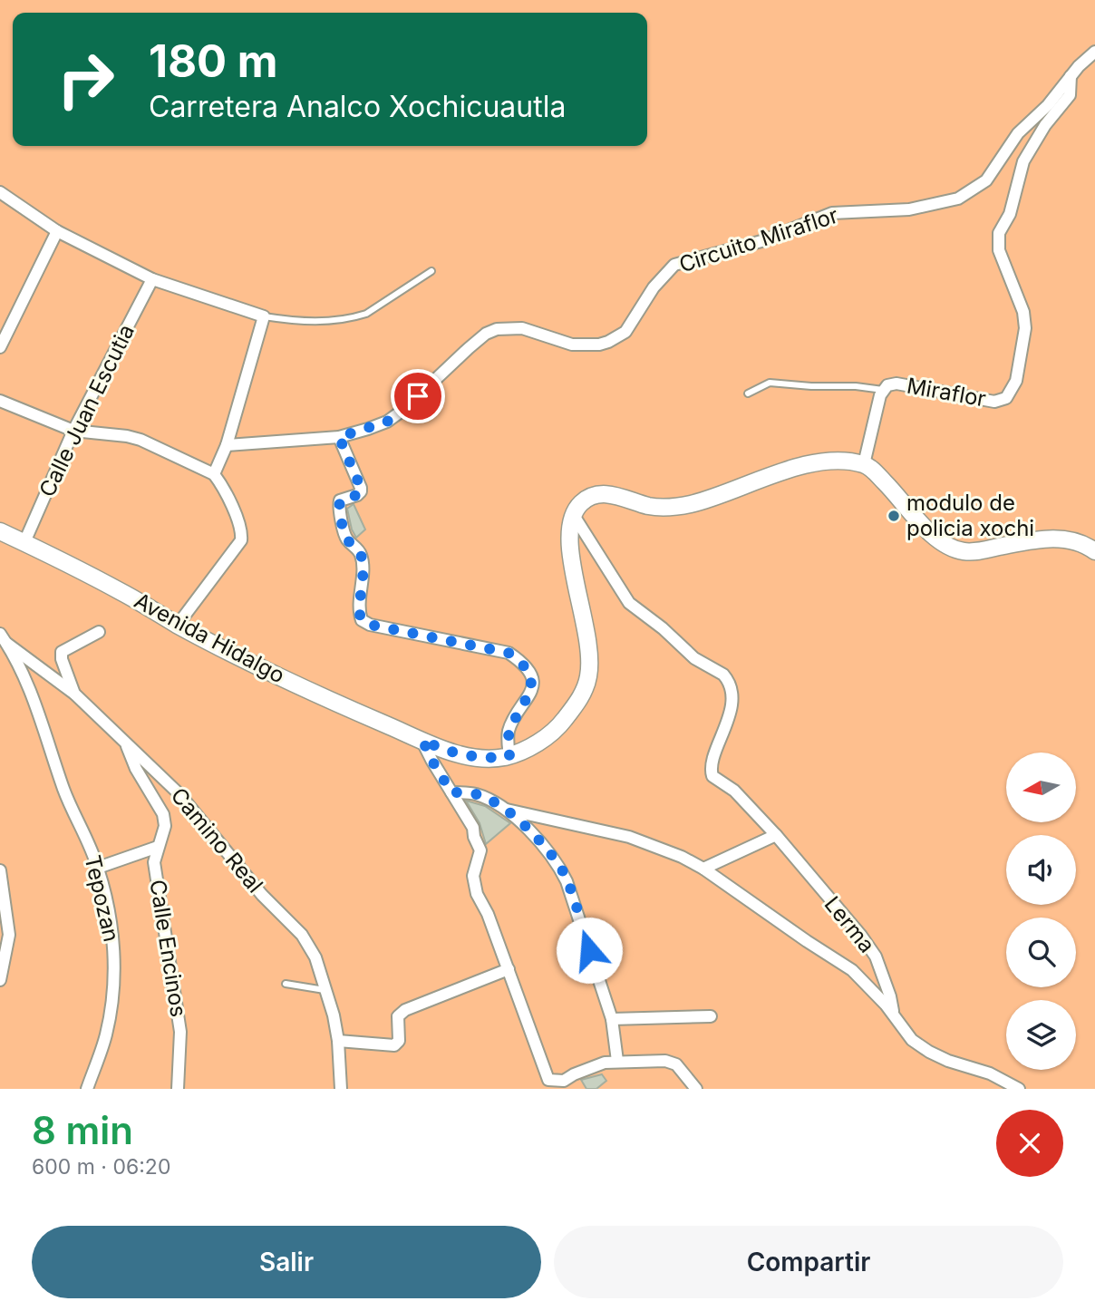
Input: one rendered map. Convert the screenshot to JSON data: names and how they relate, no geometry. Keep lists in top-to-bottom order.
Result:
{
  "streets": {
    "main road": ["Avenida Hidalgo"],
    "street": [
      "Circuito Miraflor",
      "Miraflor",
      "Calle Juan Escutia",
      "Camino Real",
      "Tepozan",
      "Lerma",
      "Calle Encinos"
    ]
  },
  "crossings": [
    ["Circuito Miraflor", "Miraflor"],
    ["Calle Juan Escutia", "Avenida Hidalgo"],
    ["Camino Real", "Tepozan"],
    ["Camino Real", "Calle Encinos"]
  ],
  "places": ["modulo de policia xochi"],
  "north": "left",
  "page": {
    "turn": ["180 m", "Carretera Analco Xochicuautla"],
    "heading": ["8 min", "600 m · 06:20"],
    "buttons": ["Salir", "Compartir"]
  }
}
